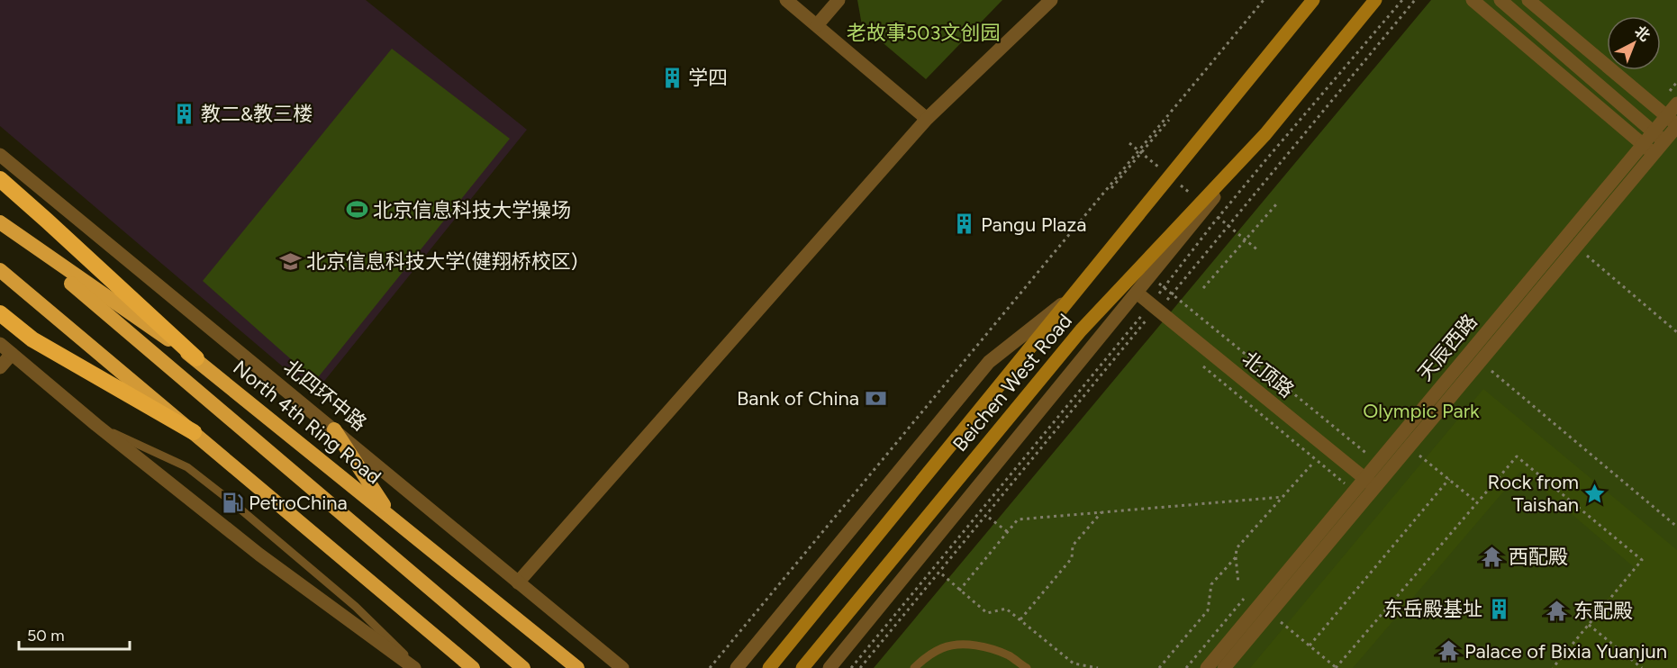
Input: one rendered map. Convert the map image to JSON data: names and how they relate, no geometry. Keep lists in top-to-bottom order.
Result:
{
  "streets": {
    "highway": ["North 4th Ring Road"],
    "main road": ["Beichen West Road"],
    "street": ["天辰西路", "北顶路", "北四环中路"]
  },
  "crossings": [
    ["天辰西路", "北顶路"],
    ["北顶路", "Beichen West Road"]
  ],
  "parks": ["老故事503文创园", "Olympic Park"],
  "places": {
    "building": [
      "学四",
      "教二&教三楼",
      "Pangu Plaza",
      "东岳殿基址"
    ],
    "sports": ["北京信息科技大学操场"],
    "school or university": ["北京信息科技大学(健翔桥校区)"],
    "bank": ["Bank of China"],
    "place": ["Rock from Taishan"],
    "fuel station": ["PetroChina"],
    "temple": ["西配殿", "东配殿", "Palace of Bixia Yuanjun"]
  },
  "scale_bar": "50 m",
  "north": "top right"
}
